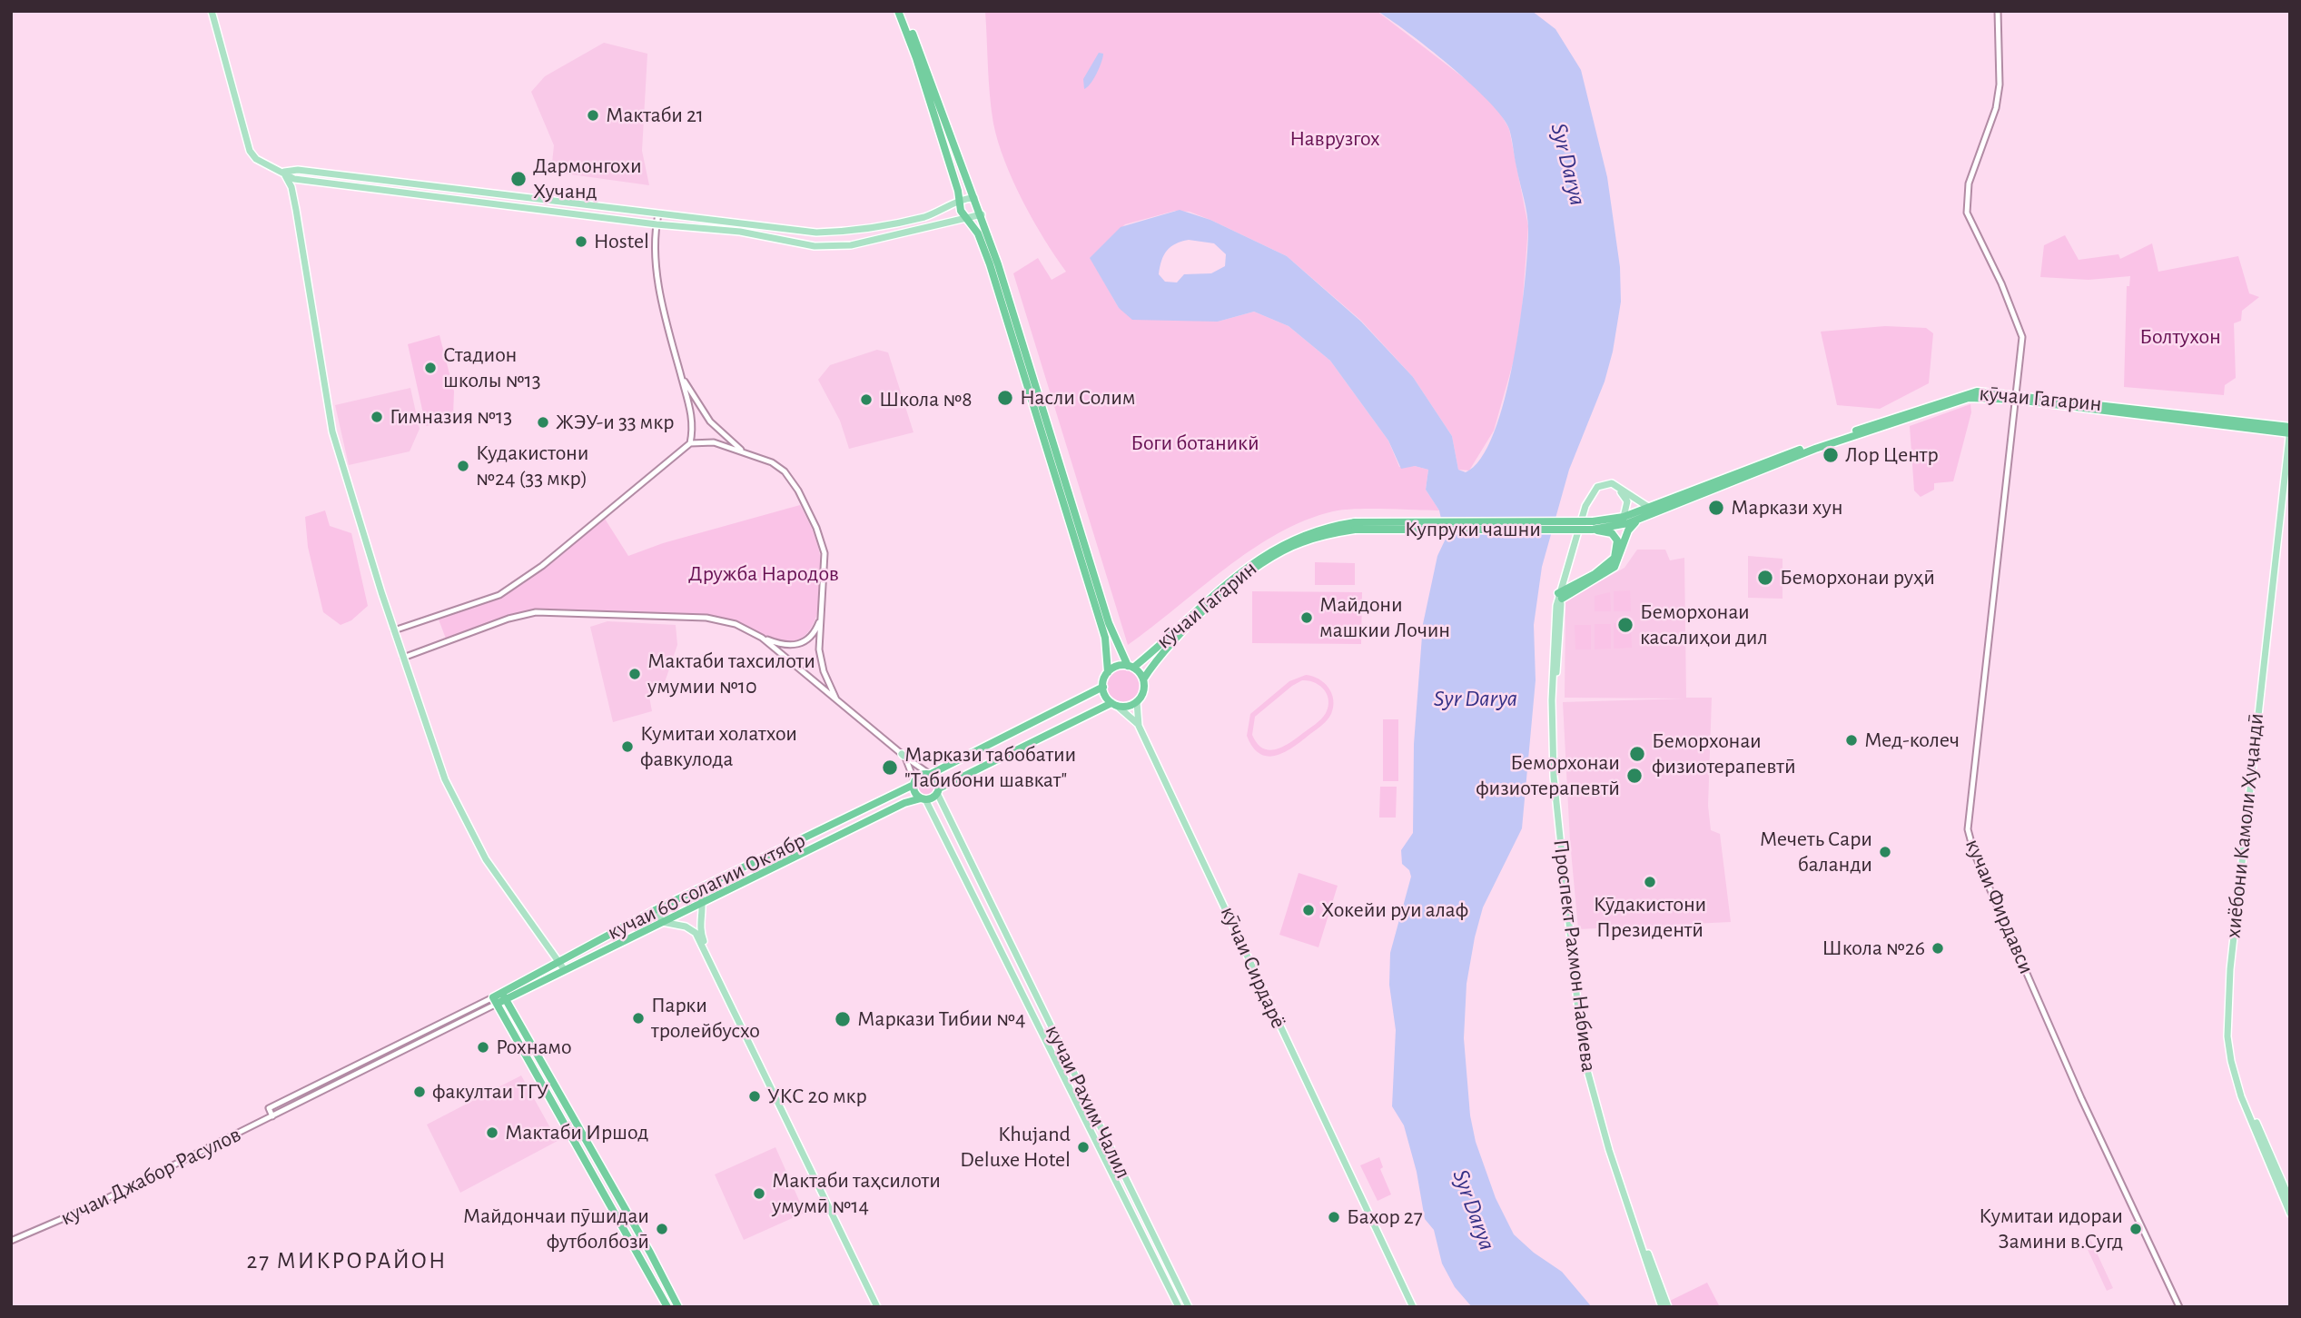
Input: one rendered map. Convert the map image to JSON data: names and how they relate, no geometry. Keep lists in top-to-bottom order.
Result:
{
  "streets": {
    "highway": ["кӯчаи Гагарин", "Купруки чашни", "кучаи 60 солагии Октябр"],
    "main road": [
      "хиёбони Камоли Хуҷандӣ",
      "Проспект Рахмон Набиева",
      "кӯчаи Сирдарё",
      "кучаи Рахим Чалил"
    ],
    "street": ["кучаи Фирдавси", "кучаи Джабор Расулов"]
  },
  "crossings": [
    ["кӯчаи Гагарин", "Купруки чашни"],
    ["кӯчаи Гагарин", "хиёбони Камоли Хуҷандӣ"],
    ["кӯчаи Гагарин", "кучаи Фирдавси"],
    ["кучаи 60 солагии Октябр", "кучаи Рахим Чалил"]
  ],
  "districts": ["27 МИКРОРАЙОН"],
  "water": ["Syr Darya"],
  "parks": [
    "Наврузгох",
    "Болтухон",
    "Боги ботаникй",
    "Дружба Народов"
  ],
  "places": [
    "Мактаби 21",
    "Дармонгохи Хучанд",
    "Hostel",
    "Стадион школы №13",
    "Насли Солим",
    "Школа №8",
    "Гимназия №13",
    "ЖЭУ-и 33 мкр",
    "Лор Центр",
    "Кудакистони №24 (33 мкр)",
    "Маркази хун",
    "Беморхонаи руҳӣ",
    "Майдони машкии Лочин",
    "Беморхонаи касалиҳои дил",
    "Мактаби тахсилоти умумии №10",
    "Мед-колеч",
    "Кумитаи холатхои фавкулода",
    "Беморхонаи физиотерапевтӣ",
    "Маркази табобатии \"Табибони шавкат\"",
    "Беморхонаи физиотерапевтй",
    "Мечеть Сари баланди",
    "Кӯдакистони Президентӣ",
    "Хокейи руи алаф",
    "Школа №26",
    "Парки тролейбусхо",
    "Маркази Тибии №4",
    "Рохнамо",
    "факултаи ТГУ",
    "УКС 20 мкр",
    "Мактаби Иршод",
    "Khujand Deluxe Hotel",
    "Мактаби таҳсилоти умумӣ №14",
    "Бахор 27",
    "Майдончаи пӯшидаи футболбозӣ",
    "Кумитаи идораи Замини в.Сугд"
  ]
}
